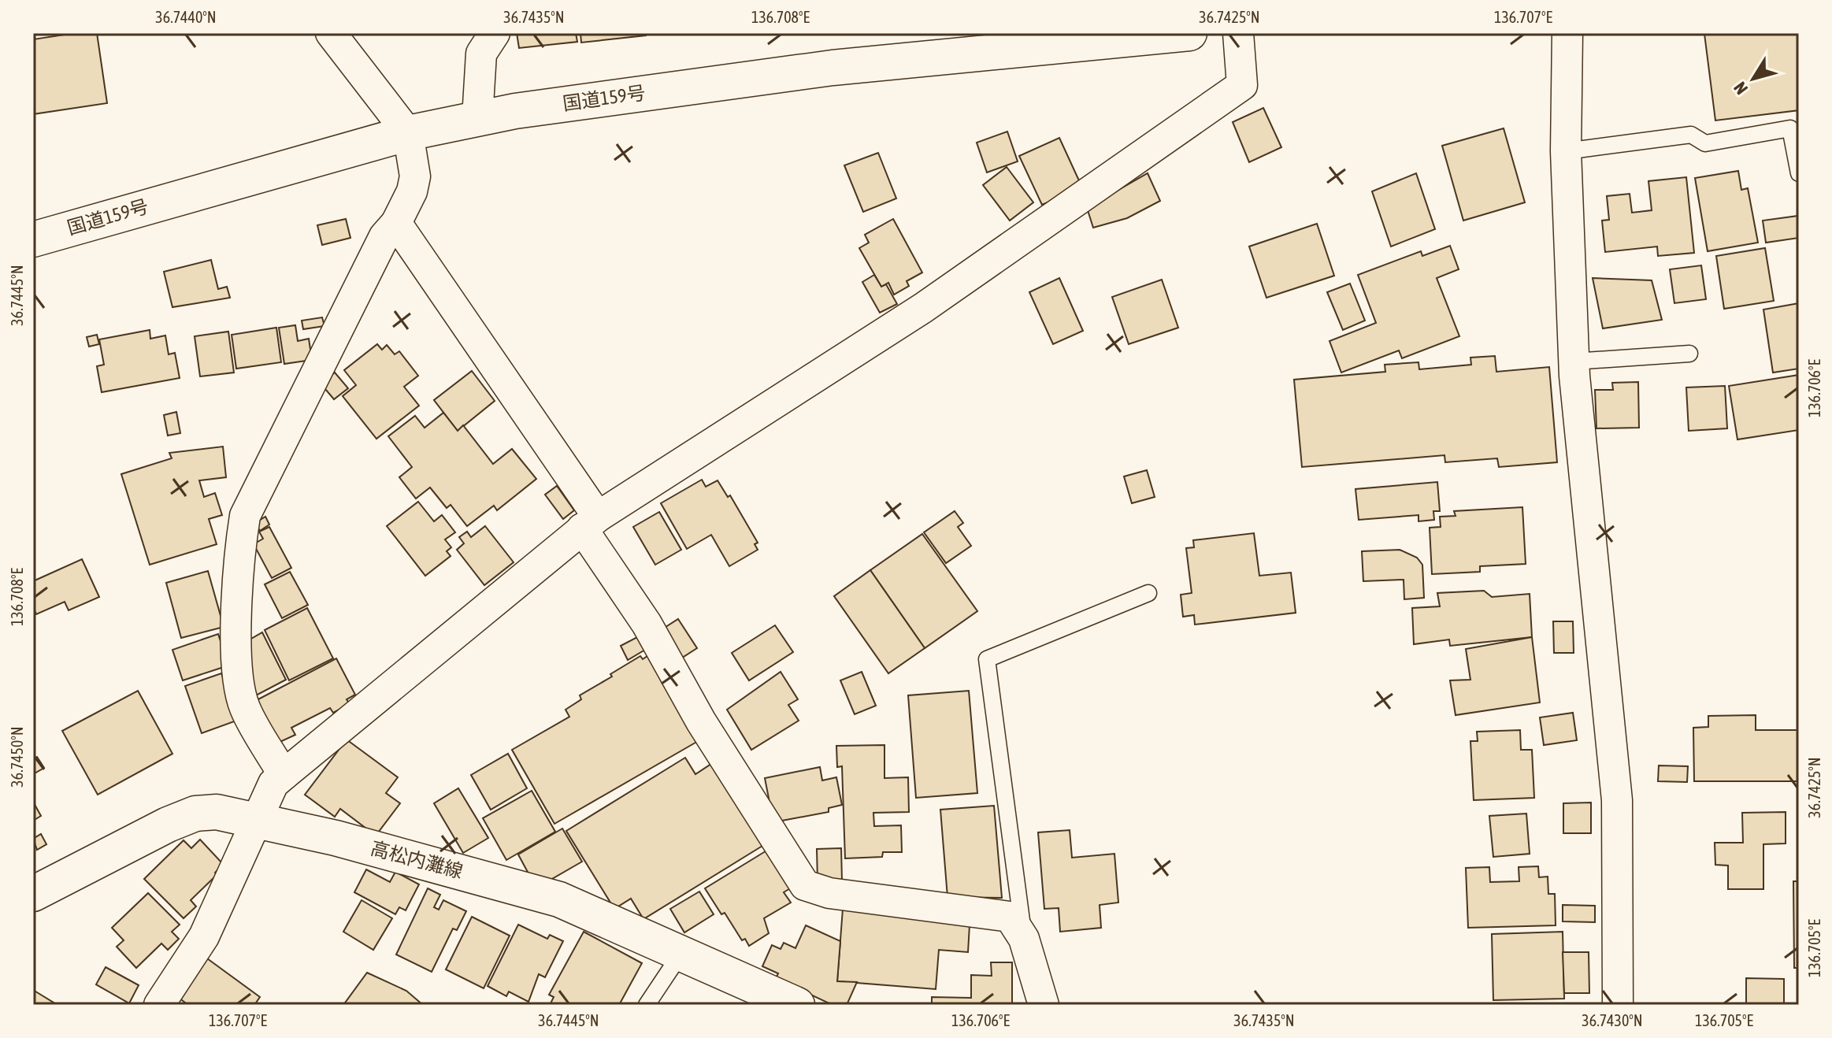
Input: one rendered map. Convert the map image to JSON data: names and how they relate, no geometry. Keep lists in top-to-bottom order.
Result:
{
  "streets": {
    "main road": ["国道159号", "高松内灘線"]
  },
  "north": "bottom left",
  "coordinates": [
    "36.7440°N",
    "36.7435°N",
    "136.708°E",
    "36.7425°N",
    "136.707°E",
    "36.7445°N",
    "136.706°E",
    "36.7450°N",
    "136.705°E",
    "36.7430°N"
  ]
}
